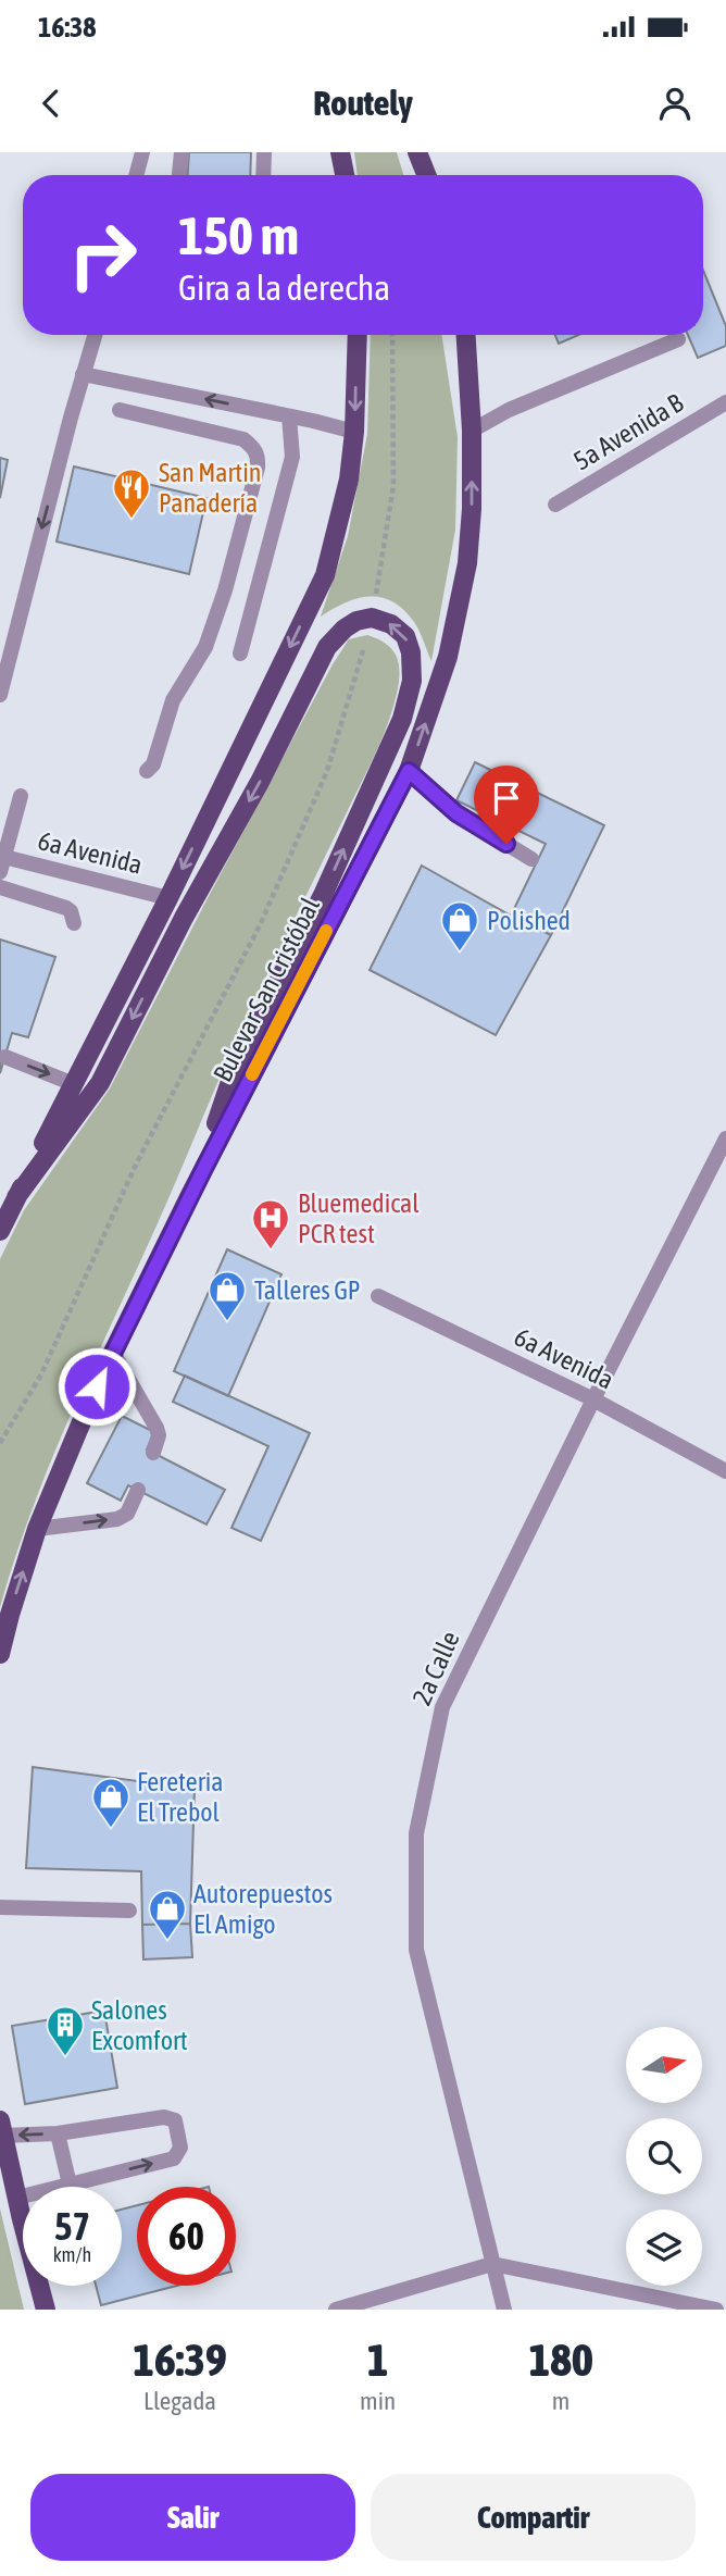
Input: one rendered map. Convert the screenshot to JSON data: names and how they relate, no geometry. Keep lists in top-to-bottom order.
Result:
{
  "streets": {
    "main road": ["Bulevar San Cristóbal"],
    "street": ["5a Avenida B", "6a Avenida", "2a Calle"]
  },
  "crossings": [
    ["6a Avenida", "2a Calle"]
  ],
  "places": {
    "restaurant": ["San Martin Panadería"],
    "shop": [
      "Polished",
      "Talleres GP",
      "Fereteria El Trebol",
      "Autorepuestos El Amigo"
    ],
    "hospital": ["Bluemedical PCR test"],
    "building": ["Salones Excomfort"]
  },
  "north": "right",
  "page": {
    "status": "16:38",
    "header": "Routely",
    "turn": ["150 m", "Gira a la derecha"],
    "speed": "57 km/h",
    "limit": "60",
    "eta": [
      "16:39",
      "Llegada",
      "1",
      "min",
      "180",
      "m"
    ],
    "buttons": ["Salir", "Compartir"]
  }
}
